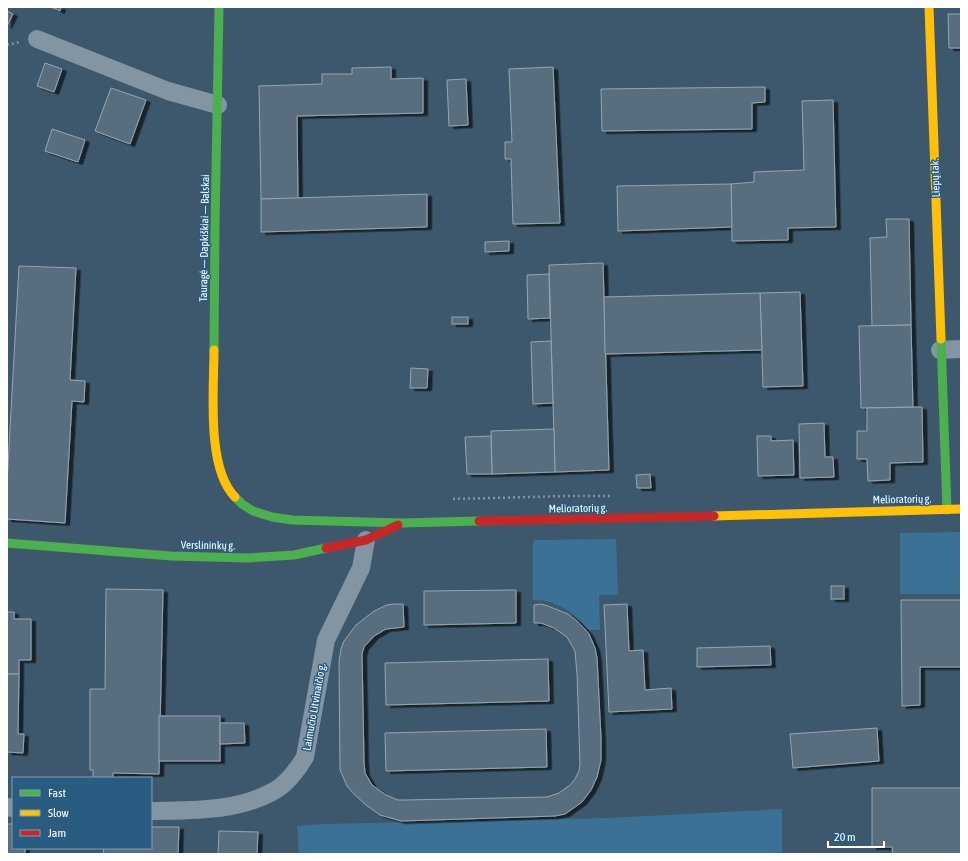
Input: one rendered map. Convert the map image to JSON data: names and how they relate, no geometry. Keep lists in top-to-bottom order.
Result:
{
  "streets": {
    "main road": [
      "Liepų tak.",
      "Tauragė — Dapkiškiai — Balskai",
      "Melioratorių g.",
      "Verslininkų g."
    ],
    "street": ["Laimučio Litvinaičio g."]
  },
  "crossings": [
    ["Liepų tak.", "Melioratorių g."],
    ["Tauragė — Dapkiškiai — Balskai", "Melioratorių g."],
    ["Melioratorių g.", "Verslininkų g."],
    ["Verslininkų g.", "Laimučio Litvinaičio g."]
  ],
  "legend": ["Fast", "Slow", "Jam"],
  "scale_bar": "20 m"
}
